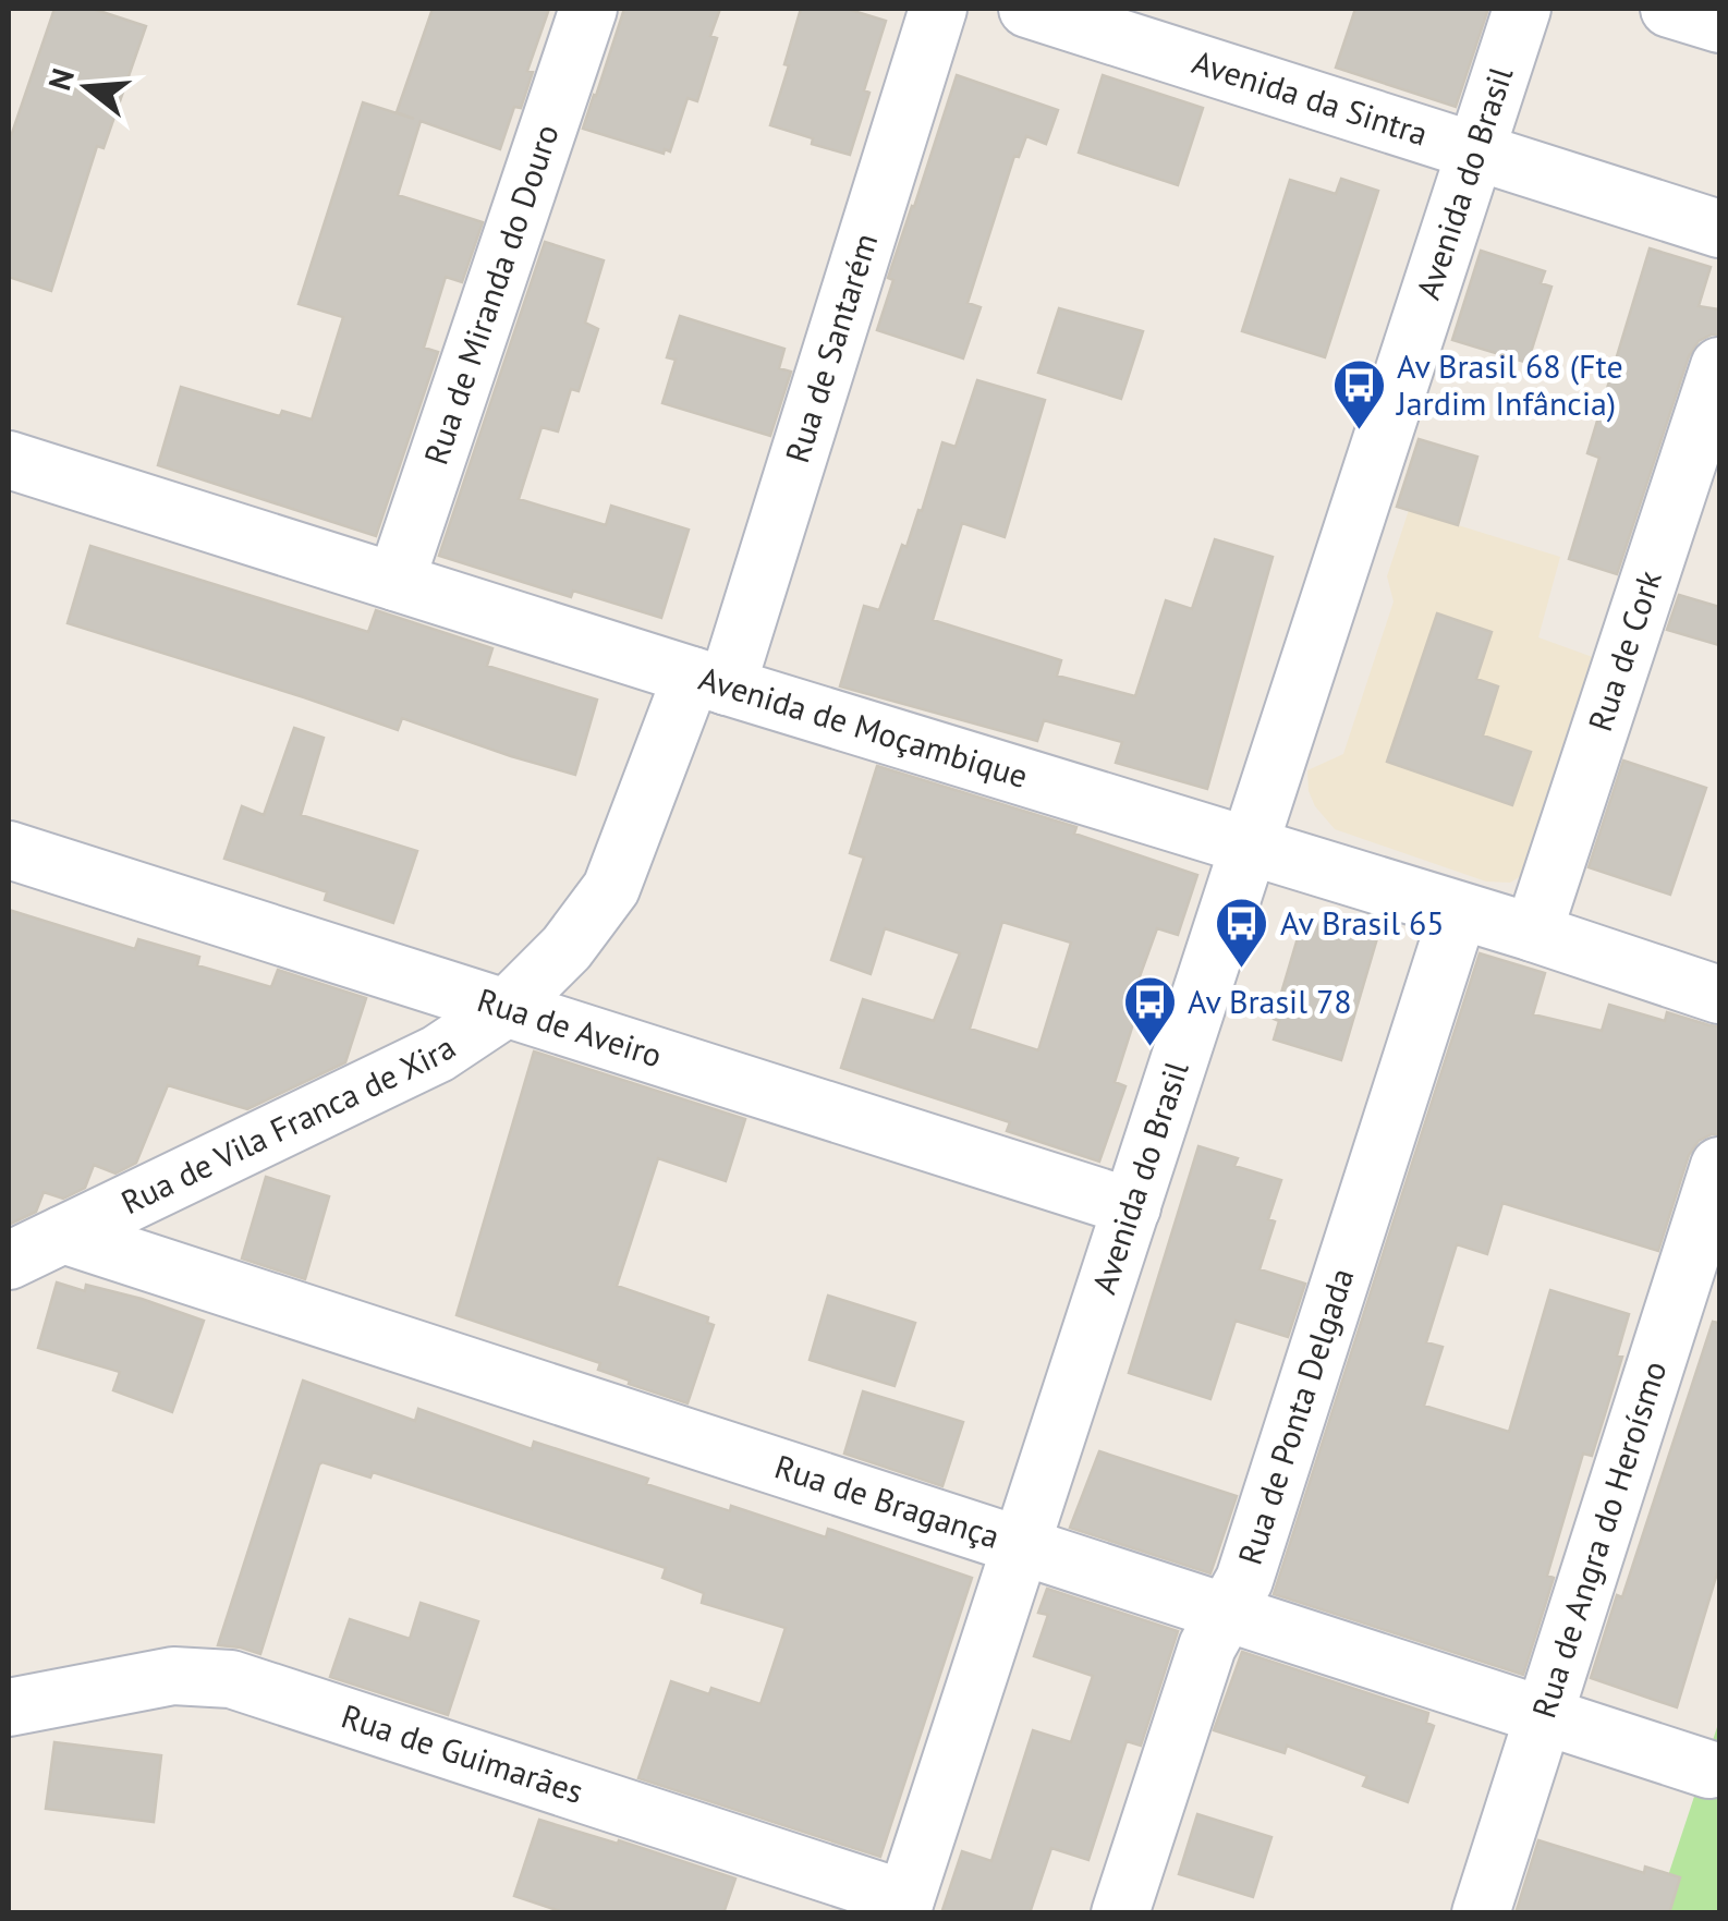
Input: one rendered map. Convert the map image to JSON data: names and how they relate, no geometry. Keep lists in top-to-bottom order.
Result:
{
  "streets": {
    "street": [
      "Avenida da Sintra",
      "Avenida do Brasil",
      "Rua de Miranda do Douro",
      "Rua de Santarém",
      "Rua de Cork",
      "Avenida de Moçambique",
      "Rua de Aveiro",
      "Rua de Vila Franca de Xira",
      "Rua de Ponta Delgada",
      "Rua de Bragança",
      "Rua de Angra do Heroísmo",
      "Rua de Guimarães"
    ]
  },
  "crossings": [
    ["Avenida da Sintra", "Avenida do Brasil"],
    ["Avenida do Brasil", "Avenida de Moçambique"],
    ["Avenida do Brasil", "Rua de Aveiro"],
    ["Avenida do Brasil", "Rua de Bragança"],
    ["Avenida do Brasil", "Rua de Guimarães"],
    ["Rua de Miranda do Douro", "Avenida de Moçambique"],
    ["Rua de Santarém", "Avenida de Moçambique"],
    ["Rua de Santarém", "Rua de Vila Franca de Xira"],
    ["Rua de Cork", "Avenida de Moçambique"],
    ["Avenida de Moçambique", "Rua de Vila Franca de Xira"],
    ["Avenida de Moçambique", "Rua de Ponta Delgada"],
    ["Rua de Aveiro", "Rua de Vila Franca de Xira"],
    ["Rua de Vila Franca de Xira", "Rua de Bragança"],
    ["Rua de Ponta Delgada", "Rua de Bragança"],
    ["Rua de Bragança", "Rua de Angra do Heroísmo"]
  ],
  "places": {
    "bus stop": ["Av Brasil 68 (Fte Jardim Infância)", "Av Brasil 65", "Av Brasil 78"]
  },
  "north": "left"
}
